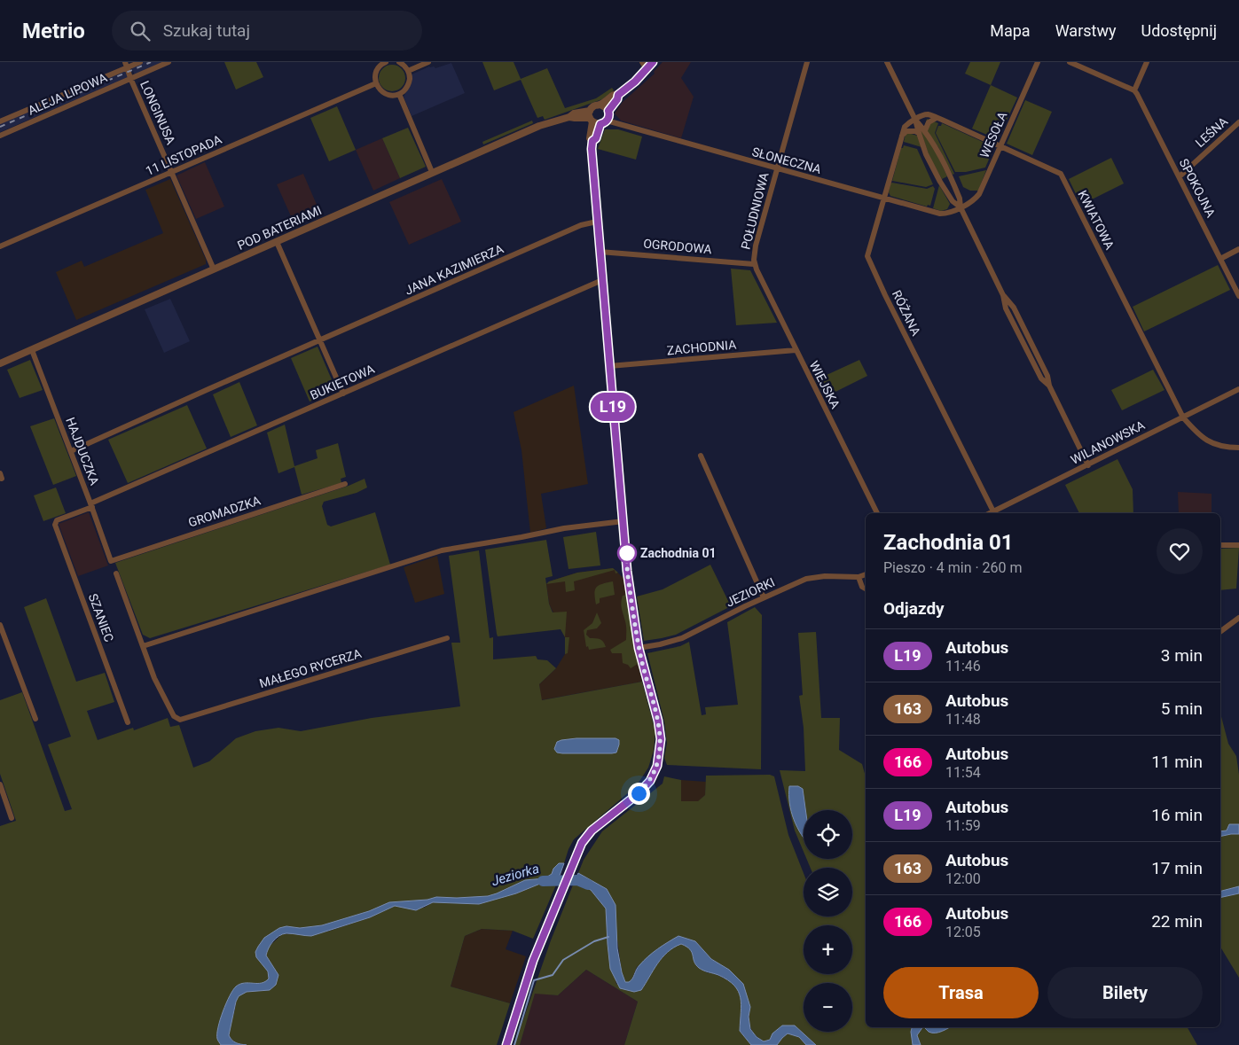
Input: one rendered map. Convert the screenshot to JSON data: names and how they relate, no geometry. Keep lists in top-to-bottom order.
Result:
{
  "streets": {
    "street": [
      "ALEJA LIPOWA",
      "LONGINUSA",
      "LEŚNA",
      "WESOŁA",
      "11 LISTOPADA",
      "SŁONECZNA",
      "SPOKOJNA",
      "POŁUDNIOWA",
      "KWIATOWA",
      "POD BATERIAMI",
      "OGRODOWA",
      "JANA KAZIMIERZA",
      "RÓŻANA",
      "ZACHODNIA",
      "BUKIETOWA",
      "WIEJSKA",
      "WILANOWSKA",
      "HAJDUCZKA",
      "GROMADZKA",
      "JEZIORKI",
      "SZANIEC",
      "MAŁEGO RYCERZA"
    ]
  },
  "crossings": [
    ["ALEJA LIPOWA", "LONGINUSA"],
    ["LONGINUSA", "11 LISTOPADA"],
    ["LONGINUSA", "POD BATERIAMI"],
    ["LEŚNA", "SPOKOJNA"],
    ["WESOŁA", "SŁONECZNA"],
    ["WESOŁA", "KWIATOWA"],
    ["SŁONECZNA", "POŁUDNIOWA"],
    ["SŁONECZNA", "POD BATERIAMI"],
    ["SŁONECZNA", "RÓŻANA"],
    ["POŁUDNIOWA", "OGRODOWA"],
    ["POŁUDNIOWA", "WIEJSKA"],
    ["KWIATOWA", "RÓŻANA"],
    ["KWIATOWA", "WILANOWSKA"],
    ["POD BATERIAMI", "HAJDUCZKA"],
    ["OGRODOWA", "WIEJSKA"],
    ["JANA KAZIMIERZA", "HAJDUCZKA"],
    ["RÓŻANA", "WILANOWSKA"],
    ["ZACHODNIA", "WIEJSKA"],
    ["BUKIETOWA", "HAJDUCZKA"],
    ["BUKIETOWA", "SZANIEC"],
    ["HAJDUCZKA", "GROMADZKA"]
  ],
  "water": ["Jeziorka"],
  "places": ["Zachodnia 01"],
  "lines": ["bus line L19"],
  "page": {
    "header": "Metrio",
    "search": "Szukaj tutaj",
    "nav": ["Mapa", "Warstwy", "Udostępnij"],
    "on_map": "L19",
    "heading": [
      ["Zachodnia 01", "Pieszo · 4 min · 260 m"],
      "Odjazdy"
    ],
    "list": [
      {
        "mark": "L19",
        "name": "Autobus",
        "note": "11:46",
        "value": "3 min"
      },
      {
        "mark": "163",
        "name": "Autobus",
        "note": "11:48",
        "value": "5 min"
      },
      {
        "mark": "166",
        "name": "Autobus",
        "note": "11:54",
        "value": "11 min"
      },
      {
        "mark": "L19",
        "name": "Autobus",
        "note": "11:59",
        "value": "16 min"
      },
      {
        "mark": "163",
        "name": "Autobus",
        "note": "12:00",
        "value": "17 min"
      },
      {
        "mark": "166",
        "name": "Autobus",
        "note": "12:05",
        "value": "22 min"
      }
    ],
    "map_buttons": ["+", "−"],
    "buttons": ["Trasa", "Bilety"]
  }
}
